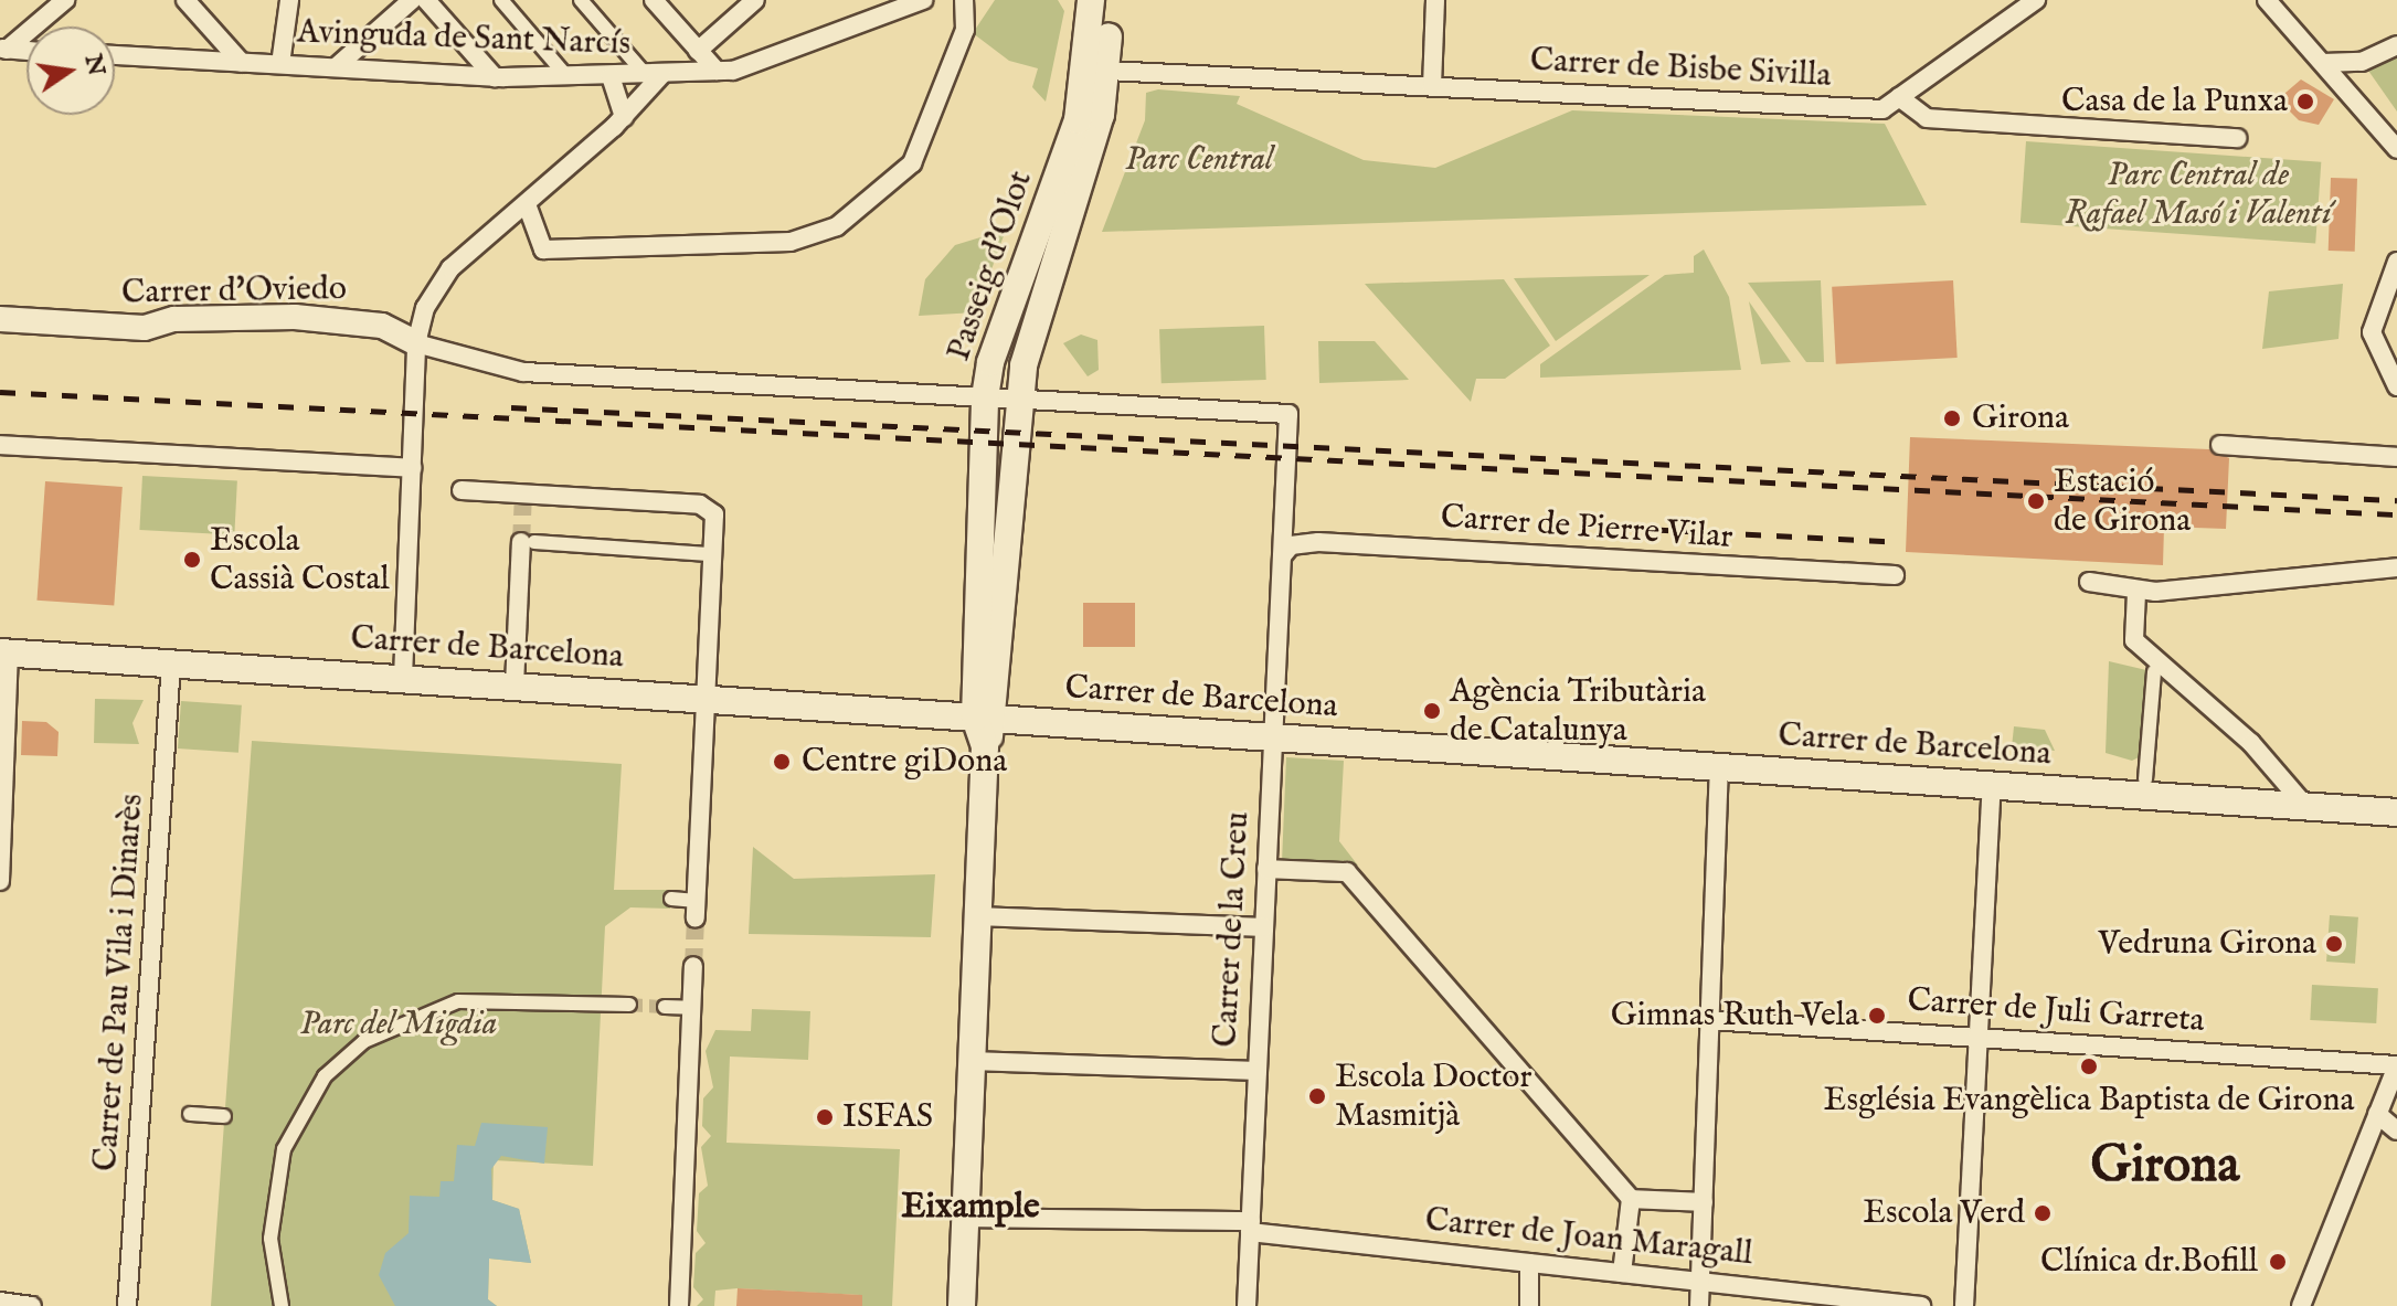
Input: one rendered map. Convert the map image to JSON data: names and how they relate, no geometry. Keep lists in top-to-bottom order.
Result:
{
  "streets": {
    "main road": ["Passeig d'Olot", "Carrer de Barcelona"],
    "street": [
      "Avinguda de Sant Narcís",
      "Carrer de Bisbe Sivilla",
      "Carrer d'Oviedo",
      "Carrer de Pierre Vilar",
      "Carrer de la Creu",
      "Carrer de Pau Vila i Dinarès",
      "Carrer de Juli Garreta",
      "Carrer de Joan Maragall"
    ]
  },
  "crossings": [
    ["Carrer de Bisbe Sivilla", "Passeig d'Olot"],
    ["Passeig d'Olot", "Carrer de Barcelona"],
    ["Passeig d'Olot", "Carrer de la Creu"],
    ["Carrer de Pierre Vilar", "Carrer de la Creu"],
    ["Carrer de Barcelona", "Carrer de la Creu"],
    ["Carrer de Barcelona", "Carrer de Pau Vila i Dinarès"],
    ["Carrer de la Creu", "Carrer de Joan Maragall"]
  ],
  "districts": ["Girona", "Eixample"],
  "parks": ["Parc Central", "Parc Central de Rafael Masó i Valentí", "Parc del Migdia"],
  "places": [
    "Casa de la Punxa",
    "Girona",
    "Estació de Girona",
    "Escola Cassià Costal",
    "Agència Tributària de Catalunya",
    "Centre giDona",
    "Vedruna Girona",
    "Gimnas Ruth Vela",
    "Església Evangèlica Baptista de Girona",
    "Escola Doctor Masmitjà",
    "ISFAS",
    "Escola Verd",
    "Clínica dr.Bofill"
  ],
  "north": "right"
}
